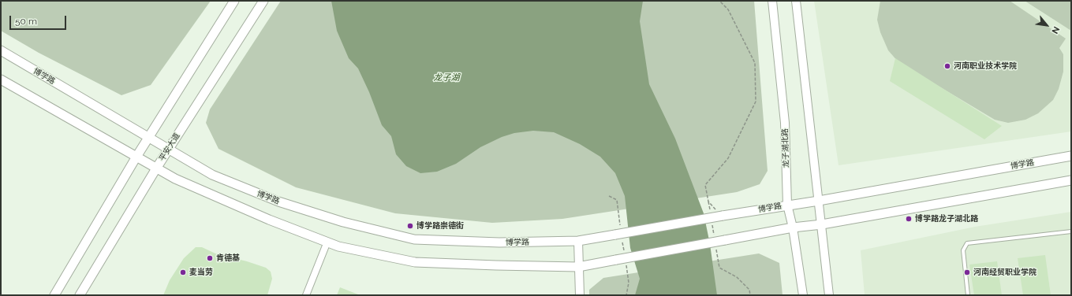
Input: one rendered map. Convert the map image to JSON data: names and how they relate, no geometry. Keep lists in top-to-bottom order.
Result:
{
  "streets": {
    "main road": ["博学路", "平安大道"],
    "street": ["龙子湖北路"]
  },
  "crossings": [
    ["博学路", "平安大道"],
    ["博学路", "龙子湖北路"]
  ],
  "water": ["龙子湖"],
  "places": [
    "河南职业技术学院",
    "博学路龙子湖北路",
    "博学路崇德街",
    "肯德基",
    "麦当劳",
    "河南经贸职业学院"
  ],
  "scale_bar": "50 m",
  "north": "bottom right"
}
